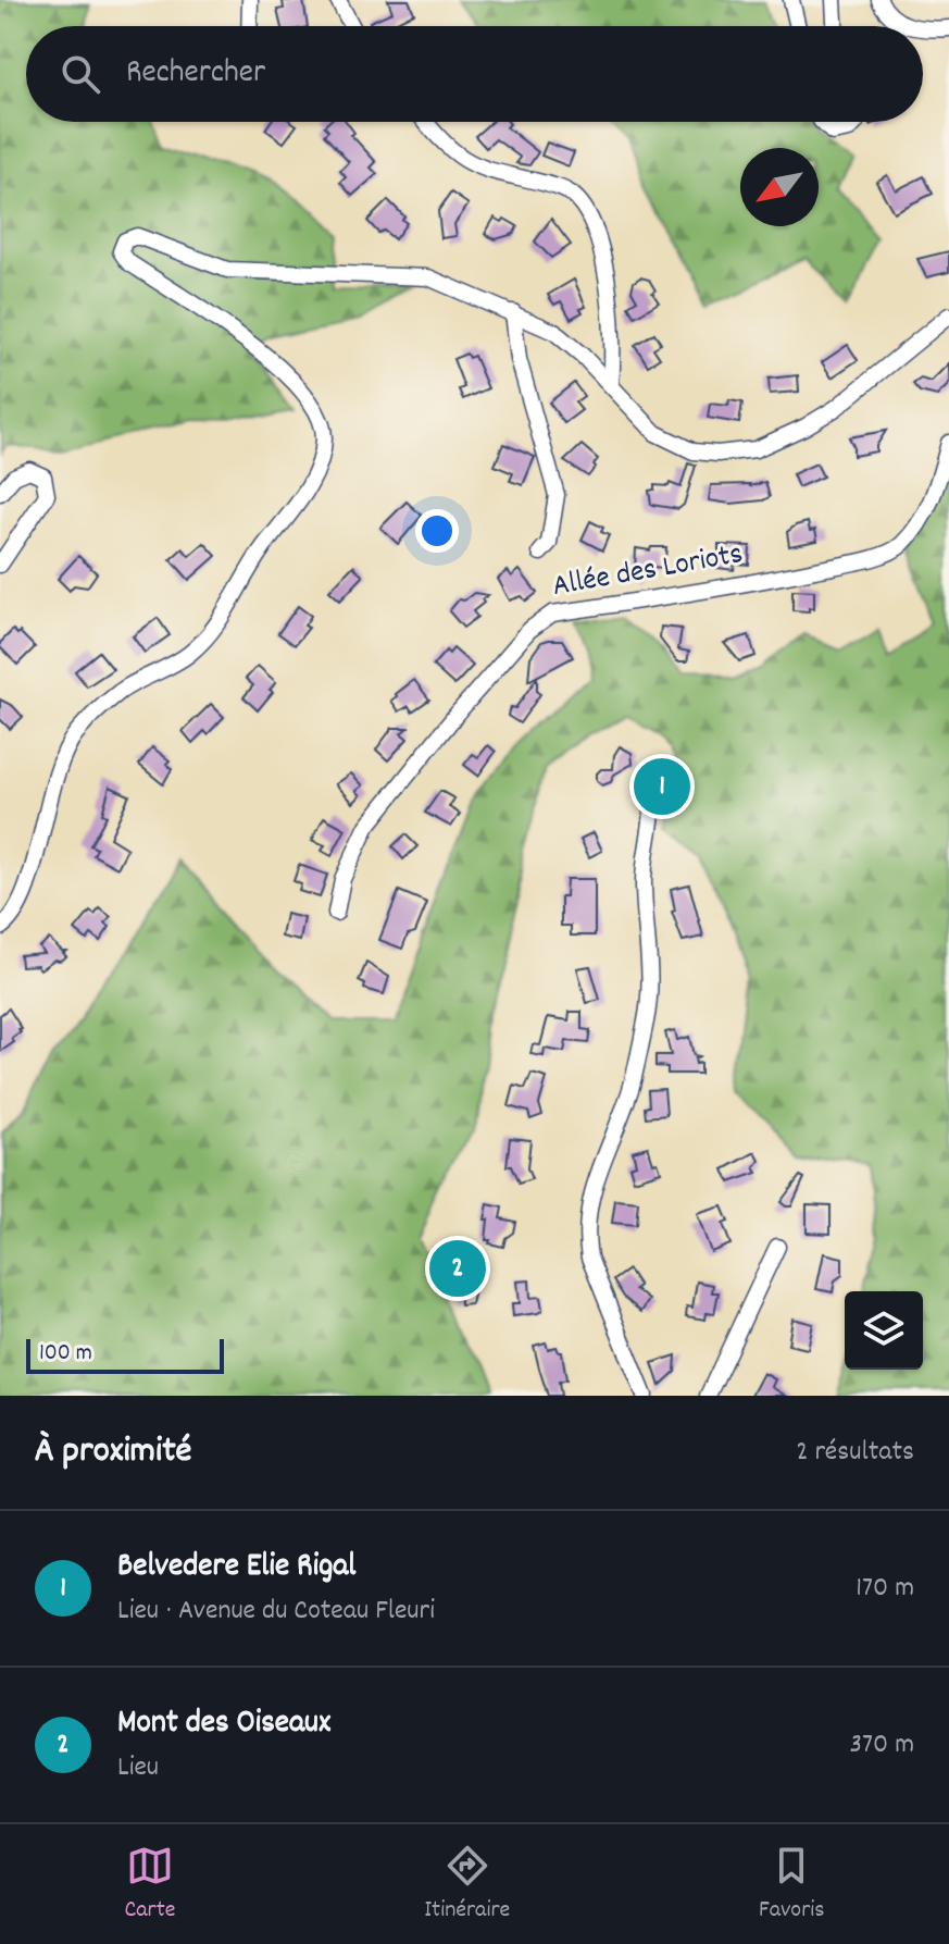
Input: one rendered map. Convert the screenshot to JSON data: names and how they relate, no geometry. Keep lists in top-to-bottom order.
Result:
{
  "streets": {
    "street": ["Allée des Loriots"]
  },
  "scale_bar": "100 m",
  "north": "bottom left",
  "page": {
    "search": "Rechercher",
    "pins": ["1", "2"],
    "scale": "100 m",
    "heading": ["À proximité", "2 résultats"],
    "list": [
      {
        "mark": "1",
        "name": "Belvedere Elie Rigal",
        "note": "Lieu · Avenue du Coteau Fleuri",
        "value": "170 m"
      },
      {
        "mark": "2",
        "name": "Mont des Oiseaux",
        "note": "Lieu",
        "value": "370 m"
      }
    ],
    "nav": ["Carte", "Itinéraire", "Favoris"]
  }
}
